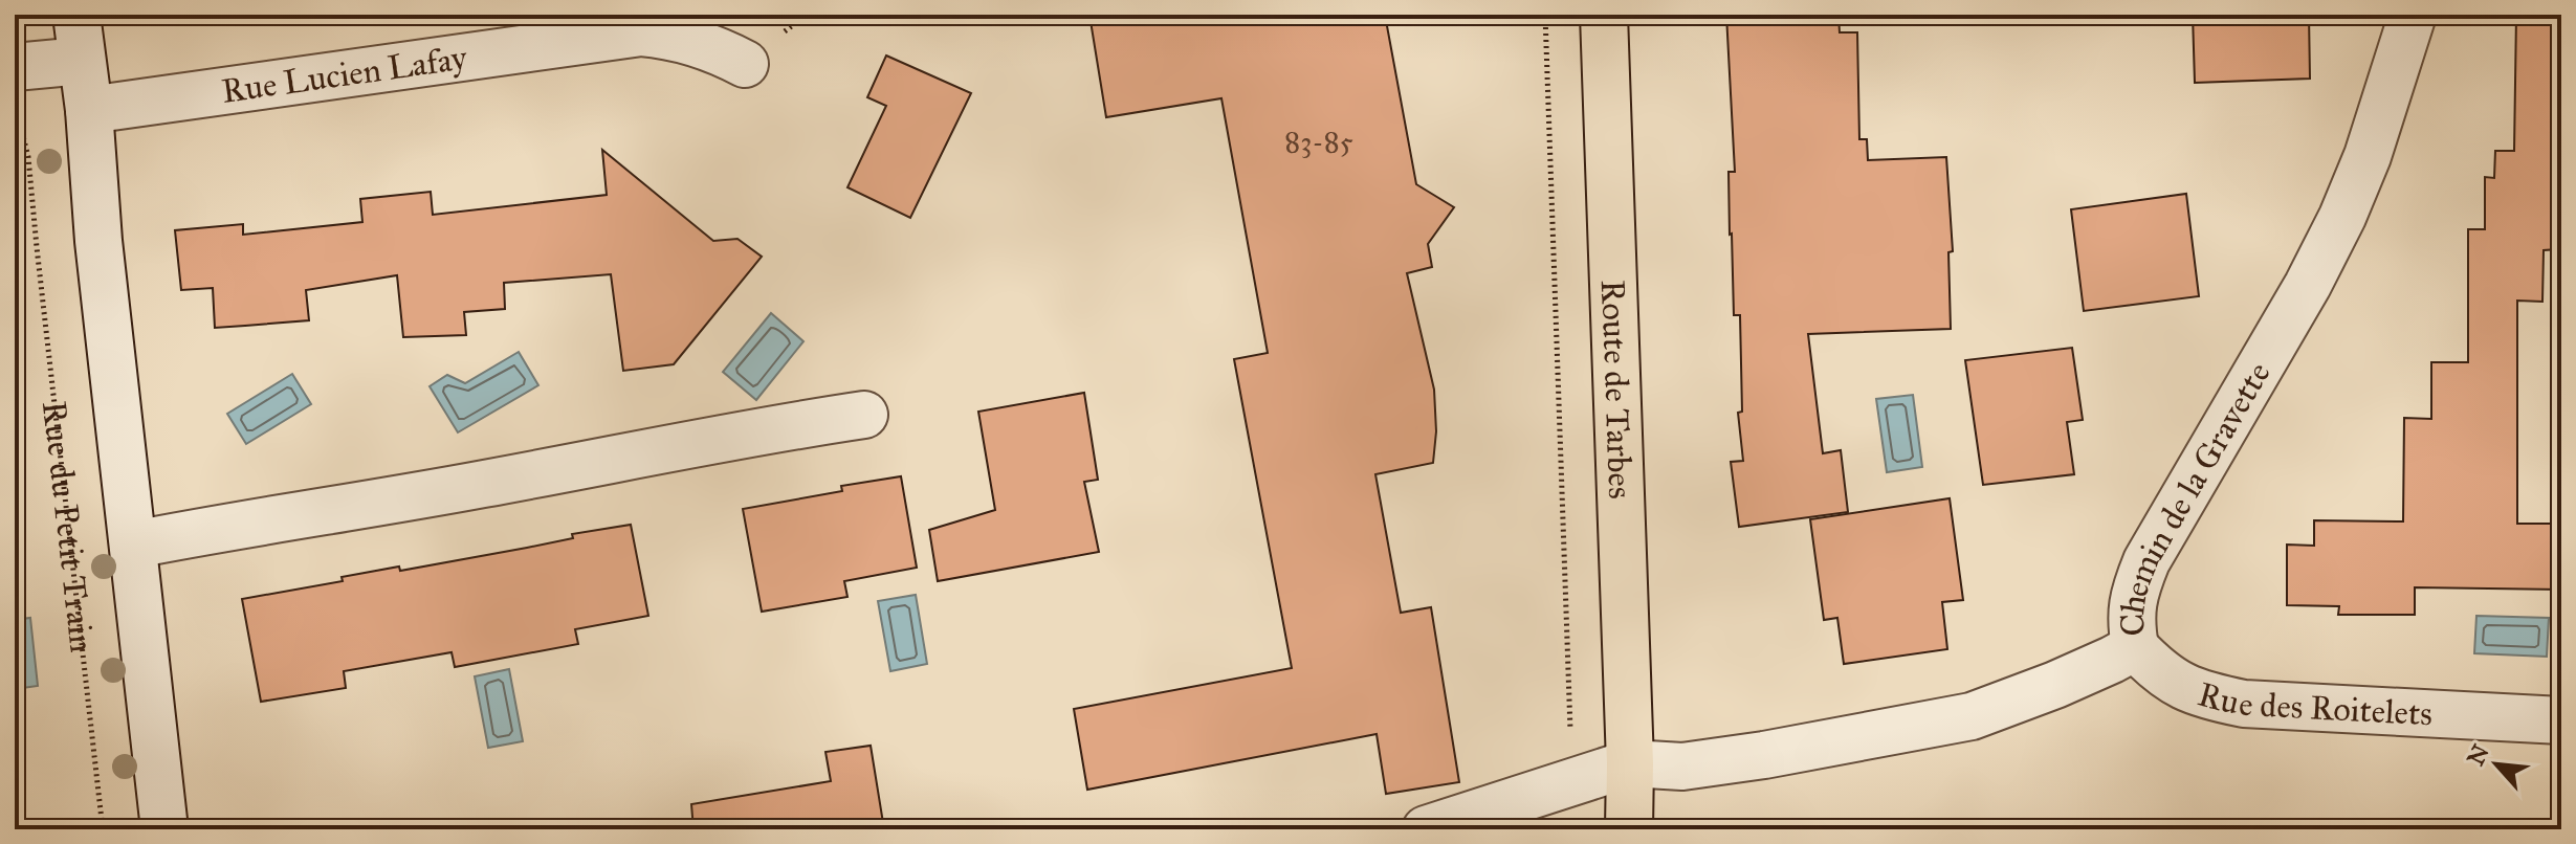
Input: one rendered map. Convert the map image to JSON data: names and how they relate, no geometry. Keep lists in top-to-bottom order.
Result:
{
  "streets": {
    "main road": ["Route de Tarbes"],
    "street": [
      "Rue Lucien Lafay",
      "Chemin de la Gravette",
      "Rue du Petit Train",
      "Rue des Roitelets"
    ]
  },
  "crossings": [
    ["Rue Lucien Lafay", "Rue du Petit Train"],
    ["Route de Tarbes", "Chemin de la Gravette"],
    ["Chemin de la Gravette", "Rue des Roitelets"]
  ],
  "house_numbers": ["83-85"],
  "north": "top left"
}
